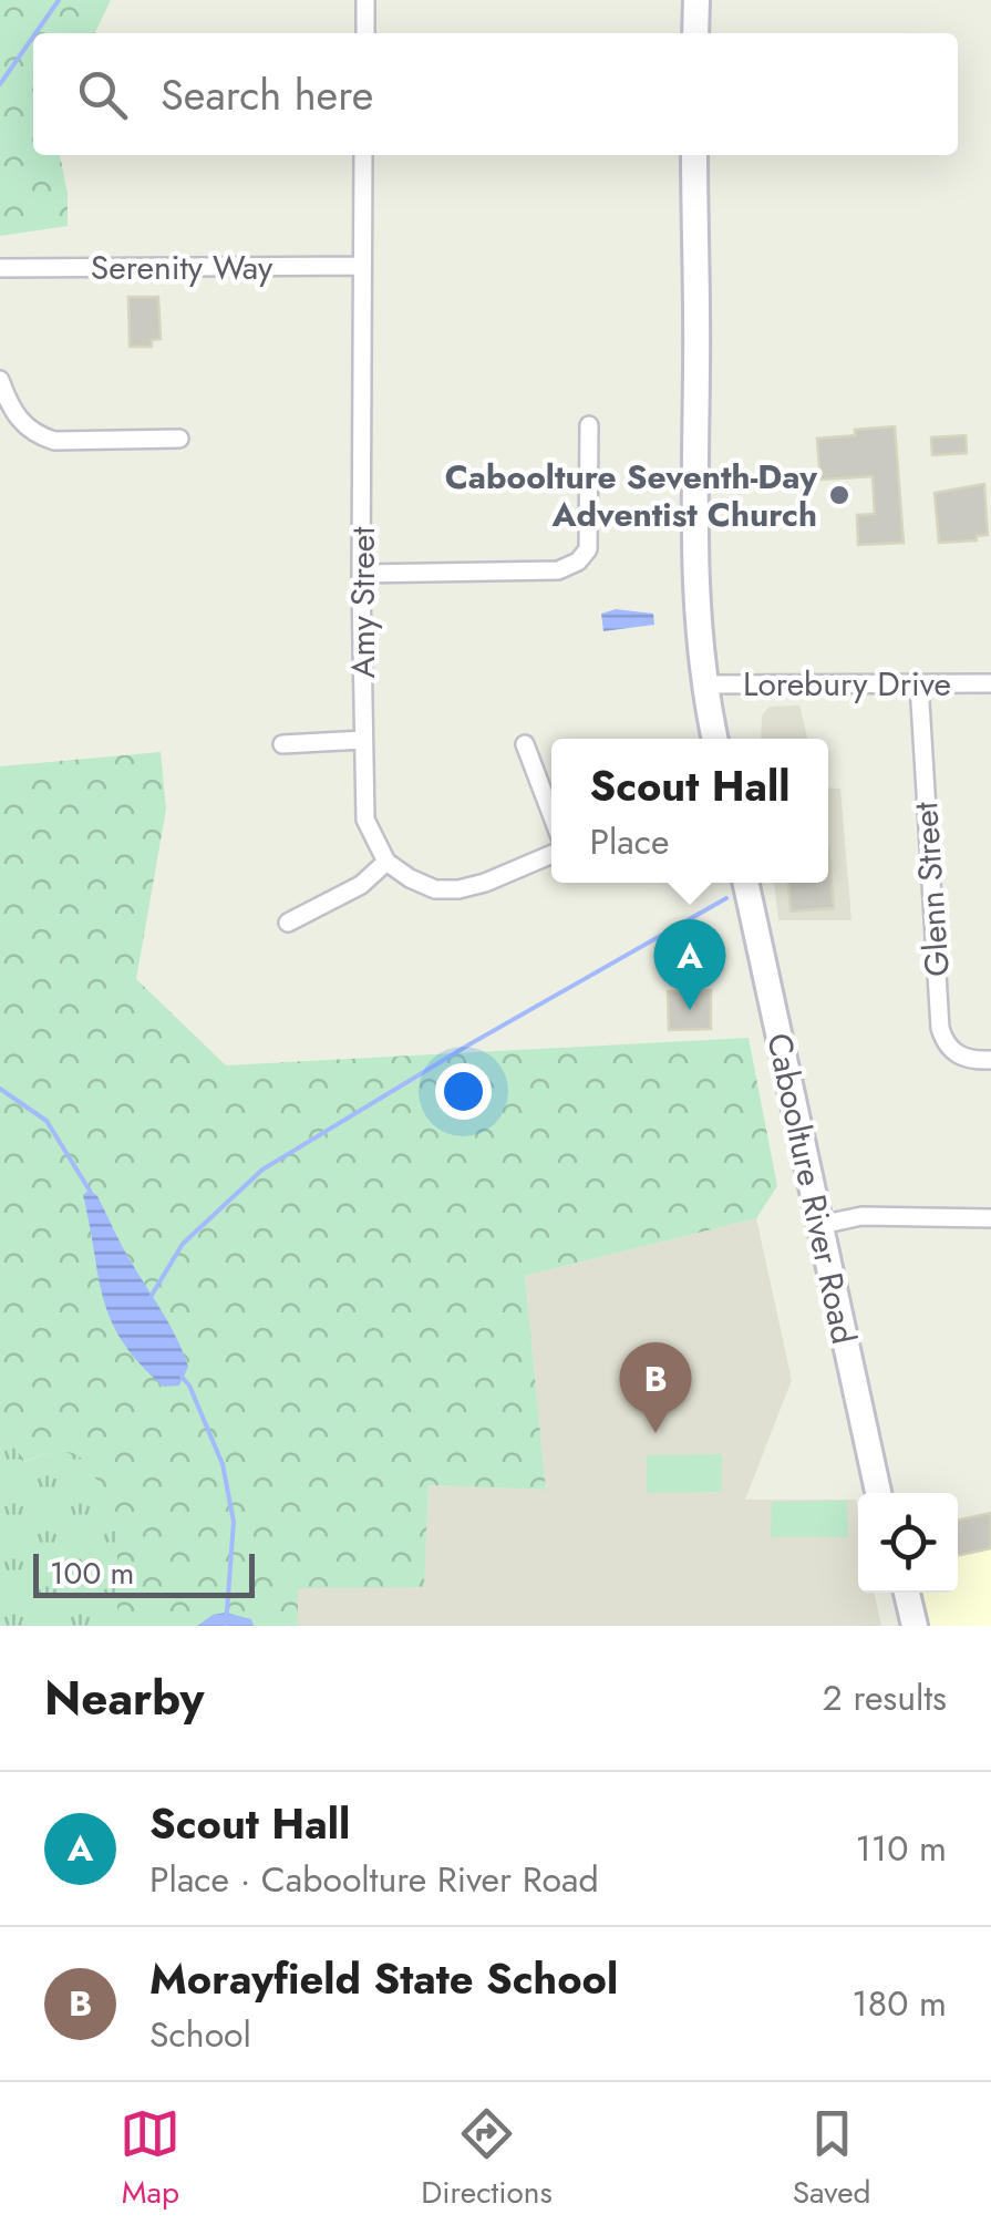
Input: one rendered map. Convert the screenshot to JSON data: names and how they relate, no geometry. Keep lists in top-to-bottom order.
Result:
{
  "streets": {
    "main road": ["Caboolture River Road"],
    "street": [
      "Serenity Way",
      "Amy Street",
      "Lorebury Drive",
      "Glenn Street"
    ]
  },
  "crossings": [
    ["Serenity Way", "Amy Street"],
    ["Lorebury Drive", "Glenn Street"]
  ],
  "places": ["Caboolture Seventh-Day Adventist Church"],
  "scale_bar": "100 m",
  "page": {
    "search": "Search here",
    "popup": ["Scout Hall", "Place"],
    "pins": ["A", "B"],
    "scale": "100 m",
    "heading": ["Nearby", "2 results"],
    "list": [
      {
        "mark": "A",
        "name": "Scout Hall",
        "note": "Place · Caboolture River Road",
        "value": "110 m"
      },
      {
        "mark": "B",
        "name": "Morayfield State School",
        "note": "School",
        "value": "180 m"
      }
    ],
    "nav": ["Map", "Directions", "Saved"]
  }
}
